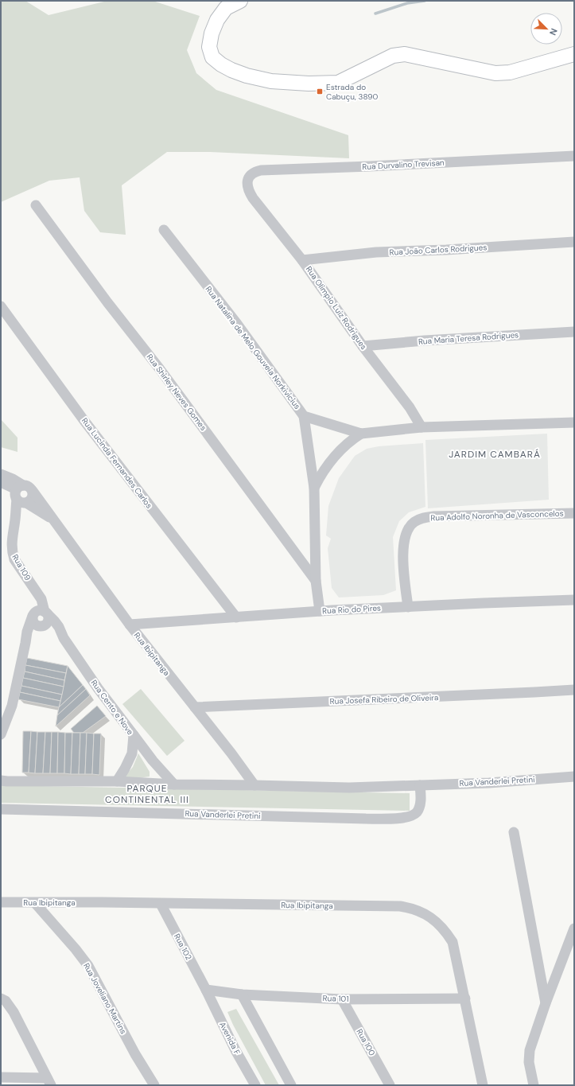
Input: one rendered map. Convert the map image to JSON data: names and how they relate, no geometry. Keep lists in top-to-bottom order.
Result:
{
  "streets": {
    "street": [
      "Rua Durvalino Trevisan",
      "Rua João Carlos Rodrigues",
      "Rua Olimpio Luiz Rodrigues",
      "Rua Maria Teresa Rodrigues",
      "Rua Natalina de Melo Gouveia Norkivicius",
      "Rua Shirley Neves Gomes",
      "Rua Lucinda Fernandes Carlos",
      "Rua Adolfo Noronha de Vasconcelos",
      "Rua 109",
      "Rua Rio do Pires",
      "Rua Ibipitanga",
      "Rua Josefa Ribeiro de Oliveira",
      "Rua Cento e Nove",
      "Rua Vanderlei Pretini",
      "Rua 102",
      "Rua Joveliano Martins",
      "Rua 101",
      "Avenida F",
      "Rua 100"
    ]
  },
  "crossings": [
    ["Rua Durvalino Trevisan", "Rua Olimpio Luiz Rodrigues"],
    ["Rua João Carlos Rodrigues", "Rua Olimpio Luiz Rodrigues"],
    ["Rua Olimpio Luiz Rodrigues", "Rua Maria Teresa Rodrigues"],
    ["Rua Olimpio Luiz Rodrigues", "Rua Natalina de Melo Gouveia Norkivicius"],
    ["Rua Lucinda Fernandes Carlos", "Rua Rio do Pires"],
    ["Rua Adolfo Noronha de Vasconcelos", "Rua Rio do Pires"],
    ["Rua 109", "Rua Ibipitanga"],
    ["Rua 109", "Rua Cento e Nove"],
    ["Rua Rio do Pires", "Rua Ibipitanga"],
    ["Rua Ibipitanga", "Rua Josefa Ribeiro de Oliveira"],
    ["Rua Ibipitanga", "Rua Vanderlei Pretini"],
    ["Rua Ibipitanga", "Rua 102"],
    ["Rua Ibipitanga", "Rua Joveliano Martins"],
    ["Rua Ibipitanga", "Rua 101"],
    ["Rua Cento e Nove", "Rua Vanderlei Pretini"],
    ["Rua 102", "Rua 101"],
    ["Rua 102", "Avenida F"],
    ["Rua 101", "Avenida F"],
    ["Rua 101", "Rua 100"]
  ],
  "districts": ["JARDIM CAMBARÁ", "PARQUE CONTINENTAL III"],
  "places": {
    "transit": ["Estrada do Cabuçu, 3890"]
  },
  "north": "bottom right"
}
